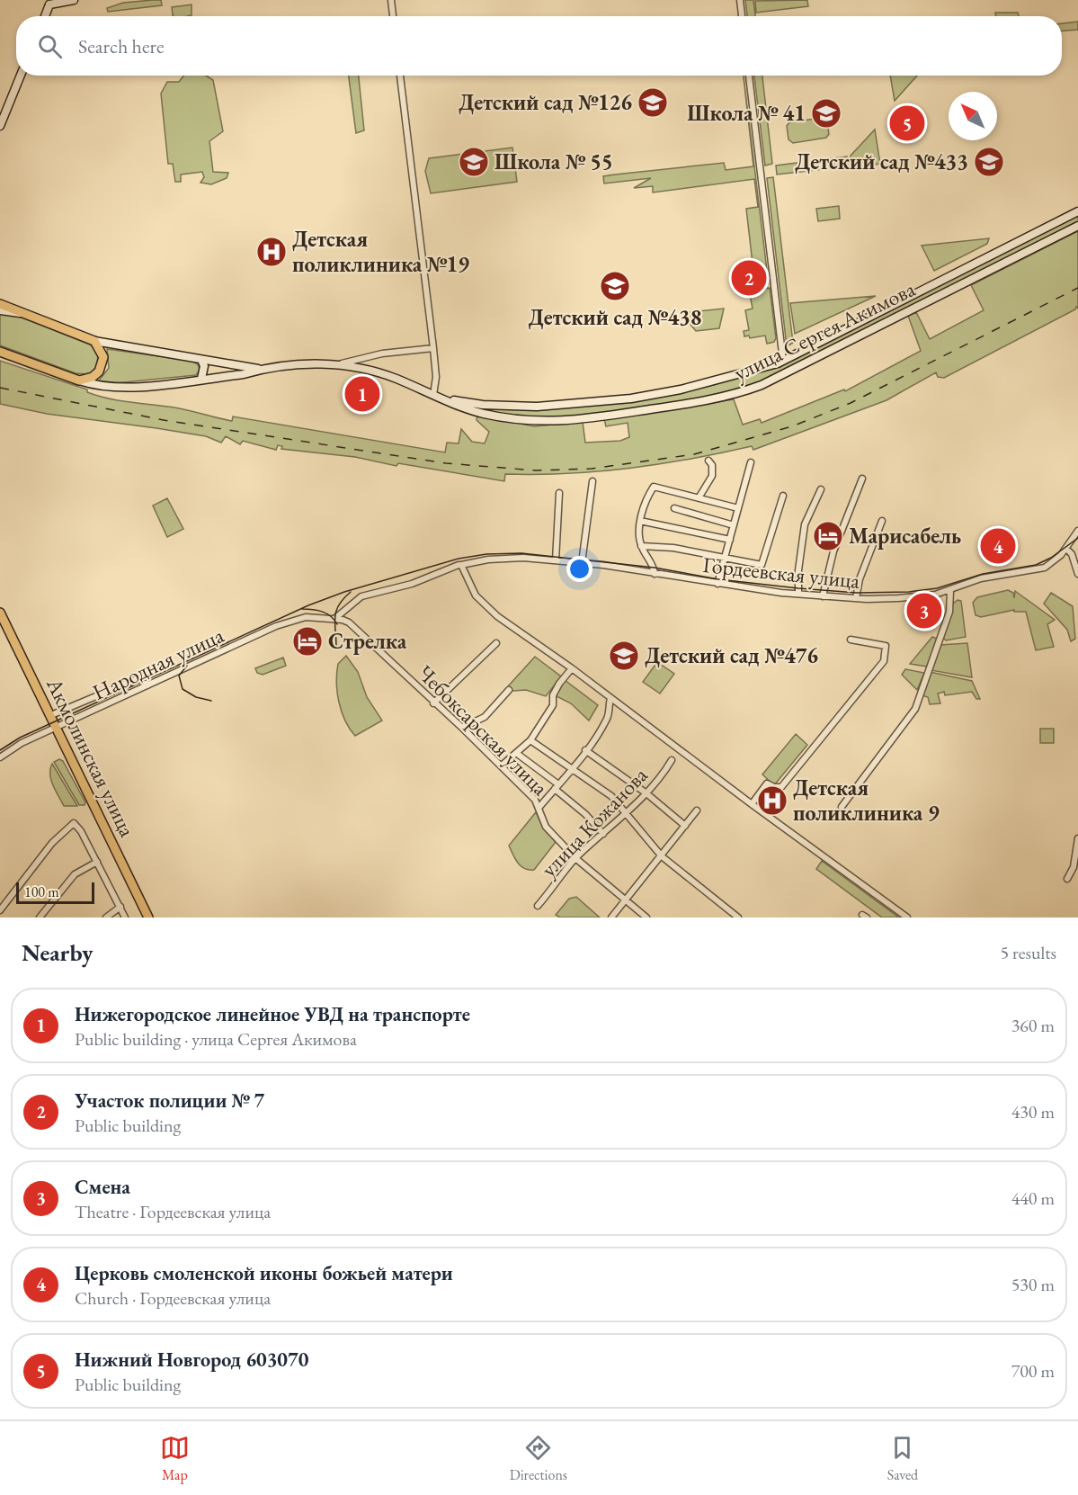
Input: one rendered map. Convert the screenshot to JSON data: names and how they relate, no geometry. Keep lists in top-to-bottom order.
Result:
{
  "streets": {
    "main road": ["улица Сергея Акимова", "Акмолинская улица"],
    "street": [
      "Гордеевская улица",
      "Народная улица",
      "Чебоксарская улица",
      "улица Кожанова"
    ]
  },
  "crossings": [
    ["Гордеевская улица", "Народная улица"],
    ["Гордеевская улица", "Чебоксарская улица"],
    ["Народная улица", "Чебоксарская улица"],
    ["Народная улица", "Акмолинская улица"],
    ["Чебоксарская улица", "улица Кожанова"]
  ],
  "places": {
    "school or university": [
      "Детский сад №126",
      "Школа № 41",
      "Школа № 55",
      "Детский сад №433",
      "Детский сад №438",
      "Детский сад №476"
    ],
    "hospital": ["Детская поликлиника №19", "Детская поликлиника 9"],
    "hotel": ["Марисабель", "Стрелка"]
  },
  "scale_bar": "100 m",
  "north": "top left",
  "page": {
    "search": "Search here",
    "pins": [
      "5",
      "2",
      "1",
      "4",
      "3"
    ],
    "scale": "100 m",
    "heading": ["Nearby", "5 results"],
    "list": [
      {
        "mark": "1",
        "name": "Нижегородское линейное УВД на транспорте",
        "note": "Public building · улица Сергея Акимова",
        "value": "360 m"
      },
      {
        "mark": "2",
        "name": "Участок полиции № 7",
        "note": "Public building",
        "value": "430 m"
      },
      {
        "mark": "3",
        "name": "Смена",
        "note": "Theatre · Гордеевская улица",
        "value": "440 m"
      },
      {
        "mark": "4",
        "name": "Церковь смоленской иконы божьей матери",
        "note": "Church · Гордеевская улица",
        "value": "530 m"
      },
      {
        "mark": "5",
        "name": "Нижний Новгород 603070",
        "note": "Public building",
        "value": "700 m"
      }
    ],
    "nav": ["Map", "Directions", "Saved"]
  }
}
